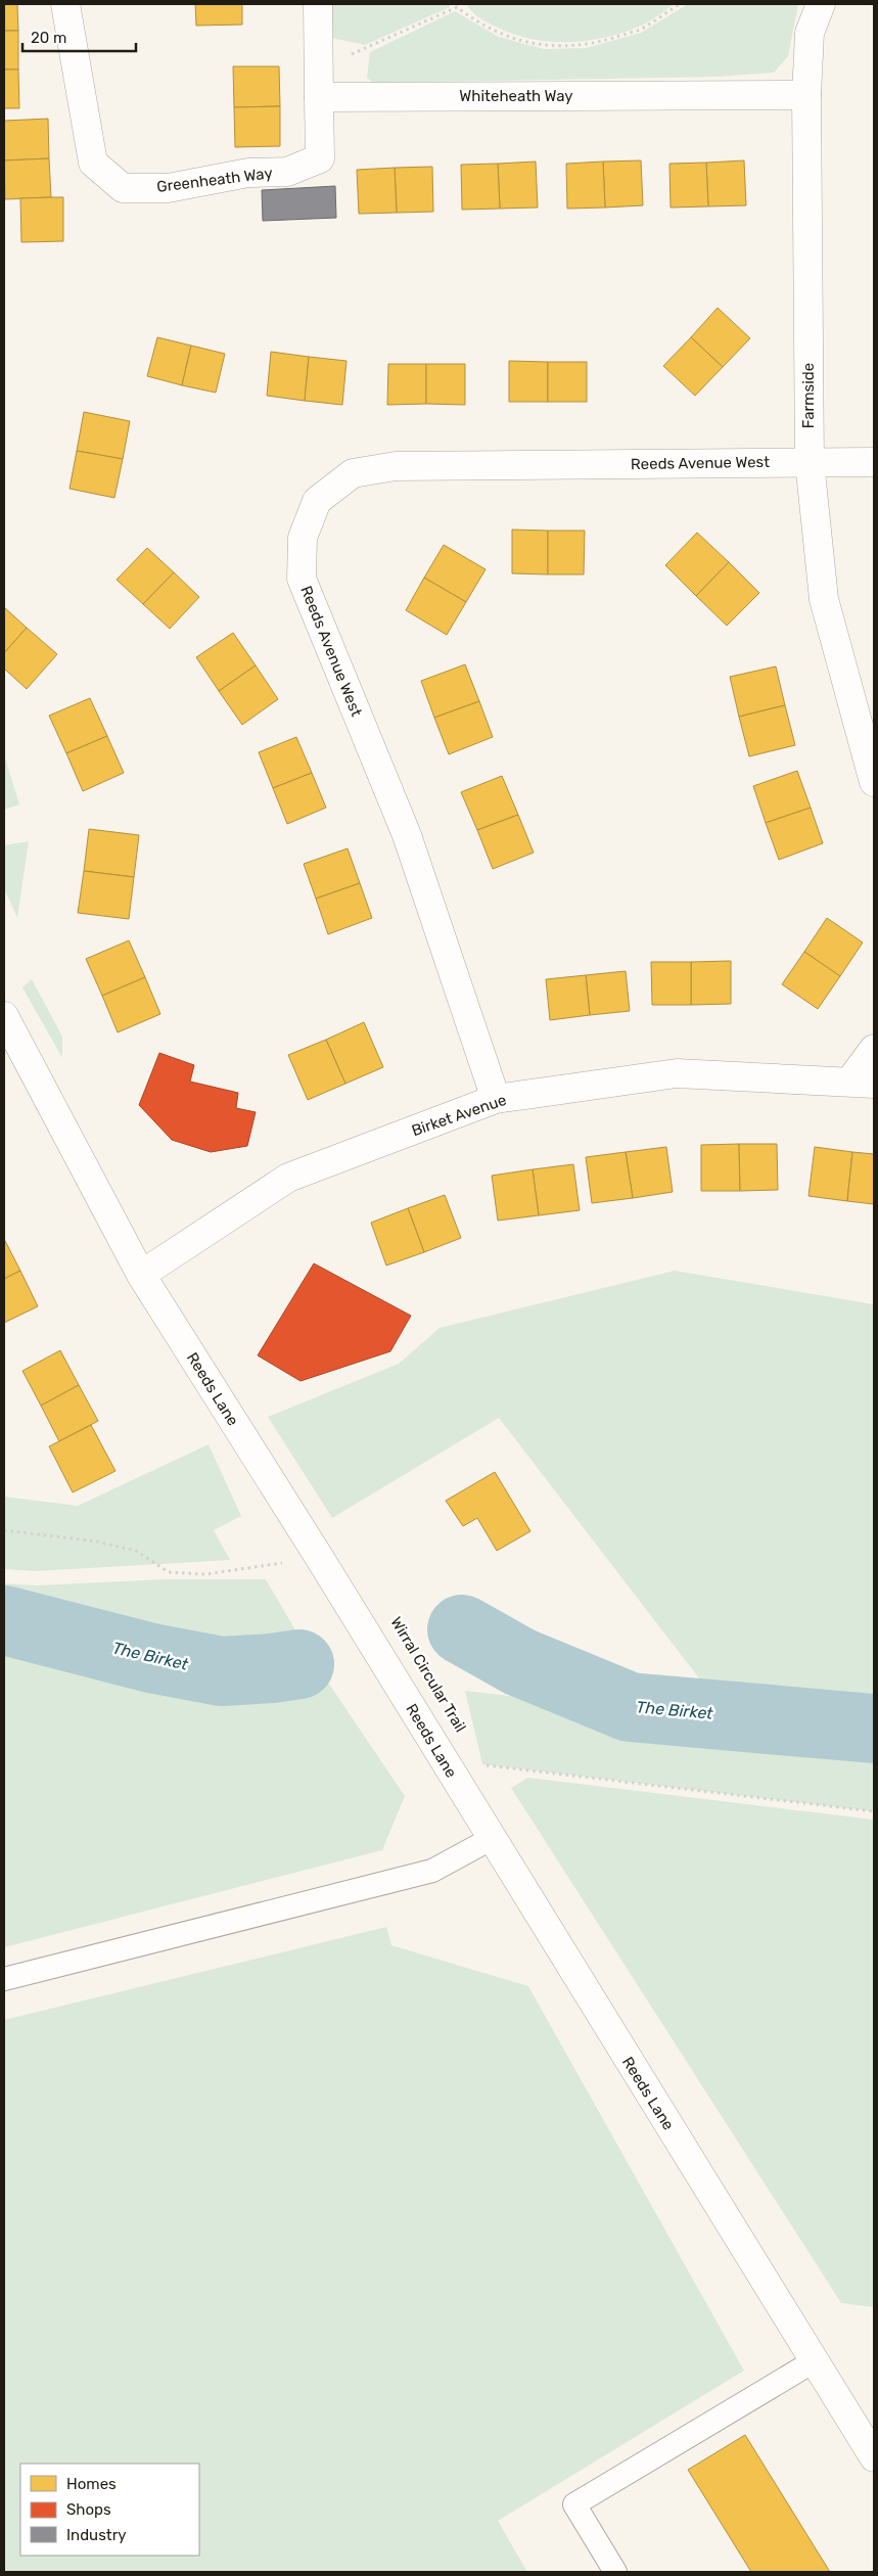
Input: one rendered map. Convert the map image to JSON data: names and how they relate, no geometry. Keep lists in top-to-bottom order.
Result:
{
  "streets": {
    "street": [
      "Whiteheath Way",
      "Greenheath Way",
      "Farmside",
      "Reeds Avenue West",
      "Birket Avenue",
      "Reeds Lane"
    ]
  },
  "crossings": [
    ["Whiteheath Way", "Greenheath Way"],
    ["Whiteheath Way", "Farmside"],
    ["Farmside", "Reeds Avenue West"],
    ["Reeds Avenue West", "Birket Avenue"],
    ["Birket Avenue", "Reeds Lane"]
  ],
  "water": ["The Birket"],
  "legend": ["Homes", "Shops", "Industry"],
  "scale_bar": "20 m"
}
